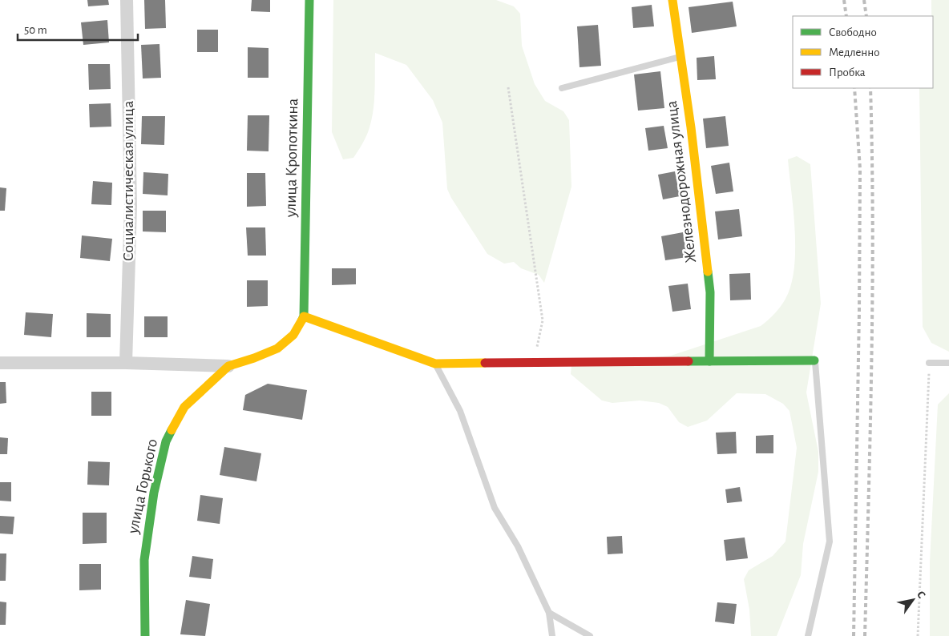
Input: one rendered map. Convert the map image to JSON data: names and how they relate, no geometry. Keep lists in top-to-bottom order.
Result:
{
  "streets": {
    "street": [
      "улица Кропоткина",
      "Социалистическая улица",
      "Железнодорожная улица",
      "улица Горького"
    ]
  },
  "legend": ["Свободно", "Медленно", "Пробка"],
  "scale_bar": "50 m",
  "north": "top right"
}
